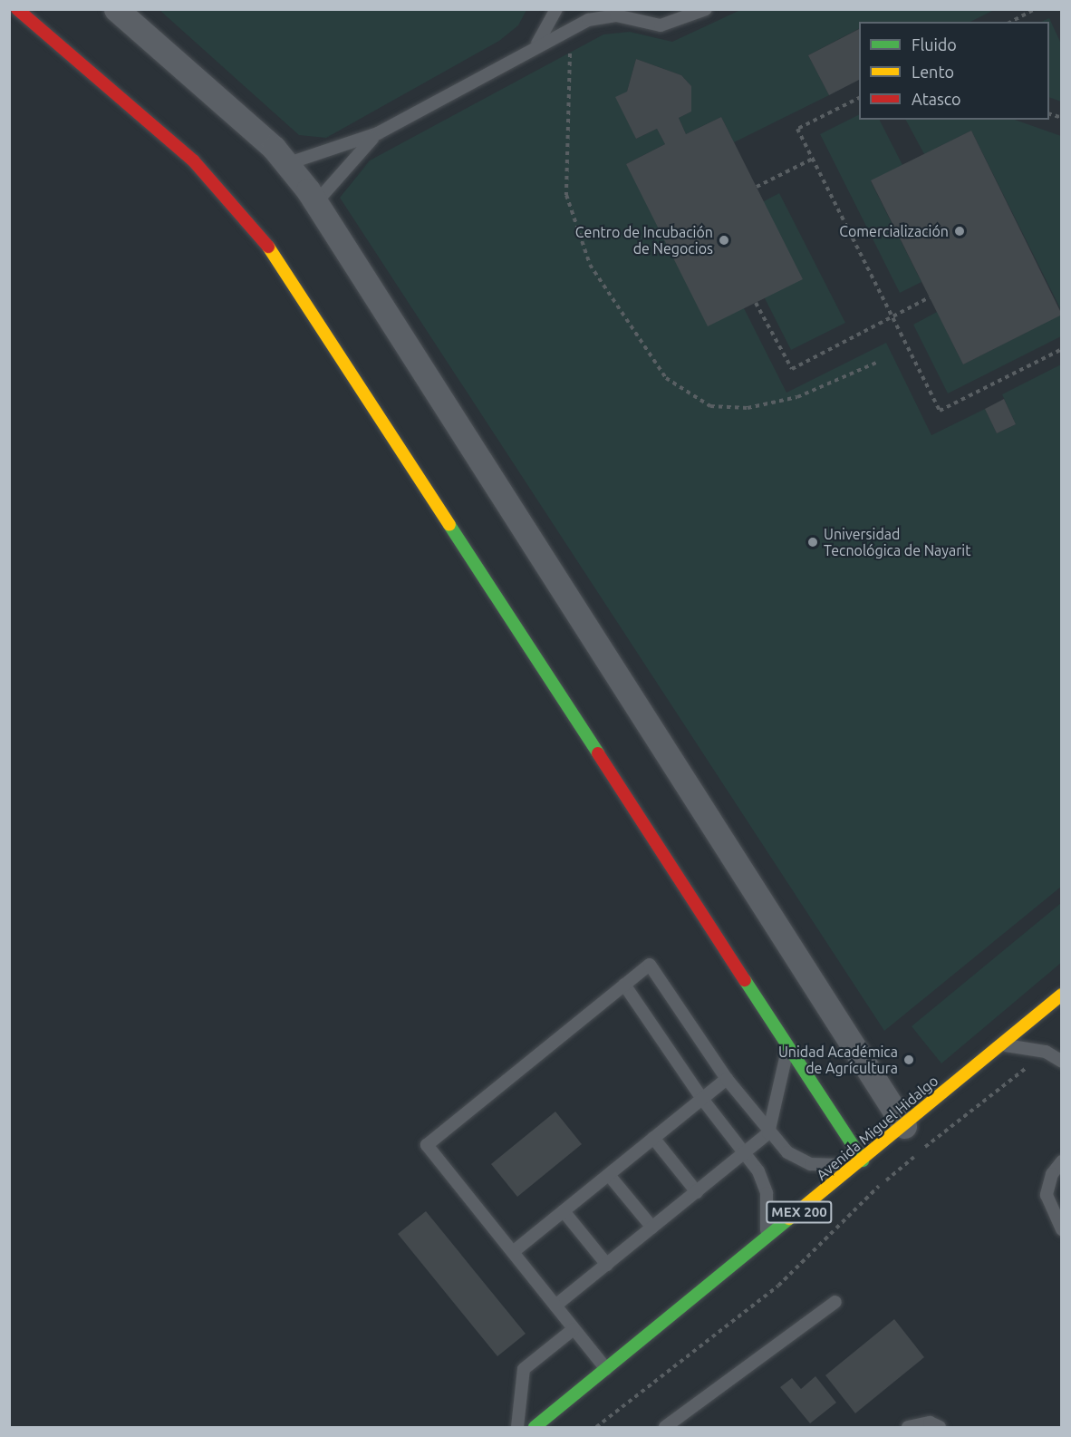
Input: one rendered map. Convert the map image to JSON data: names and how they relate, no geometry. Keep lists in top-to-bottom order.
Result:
{
  "streets": {
    "main road": ["Avenida Miguel Hidalgo", "MEX 200"]
  },
  "places": [
    "Comercialización",
    "Centro de Incubación de Negocios",
    "Universidad Tecnológica de Nayarit",
    "Unidad Académica de Agrícultura"
  ],
  "legend": ["Fluido", "Lento", "Atasco"]
}
